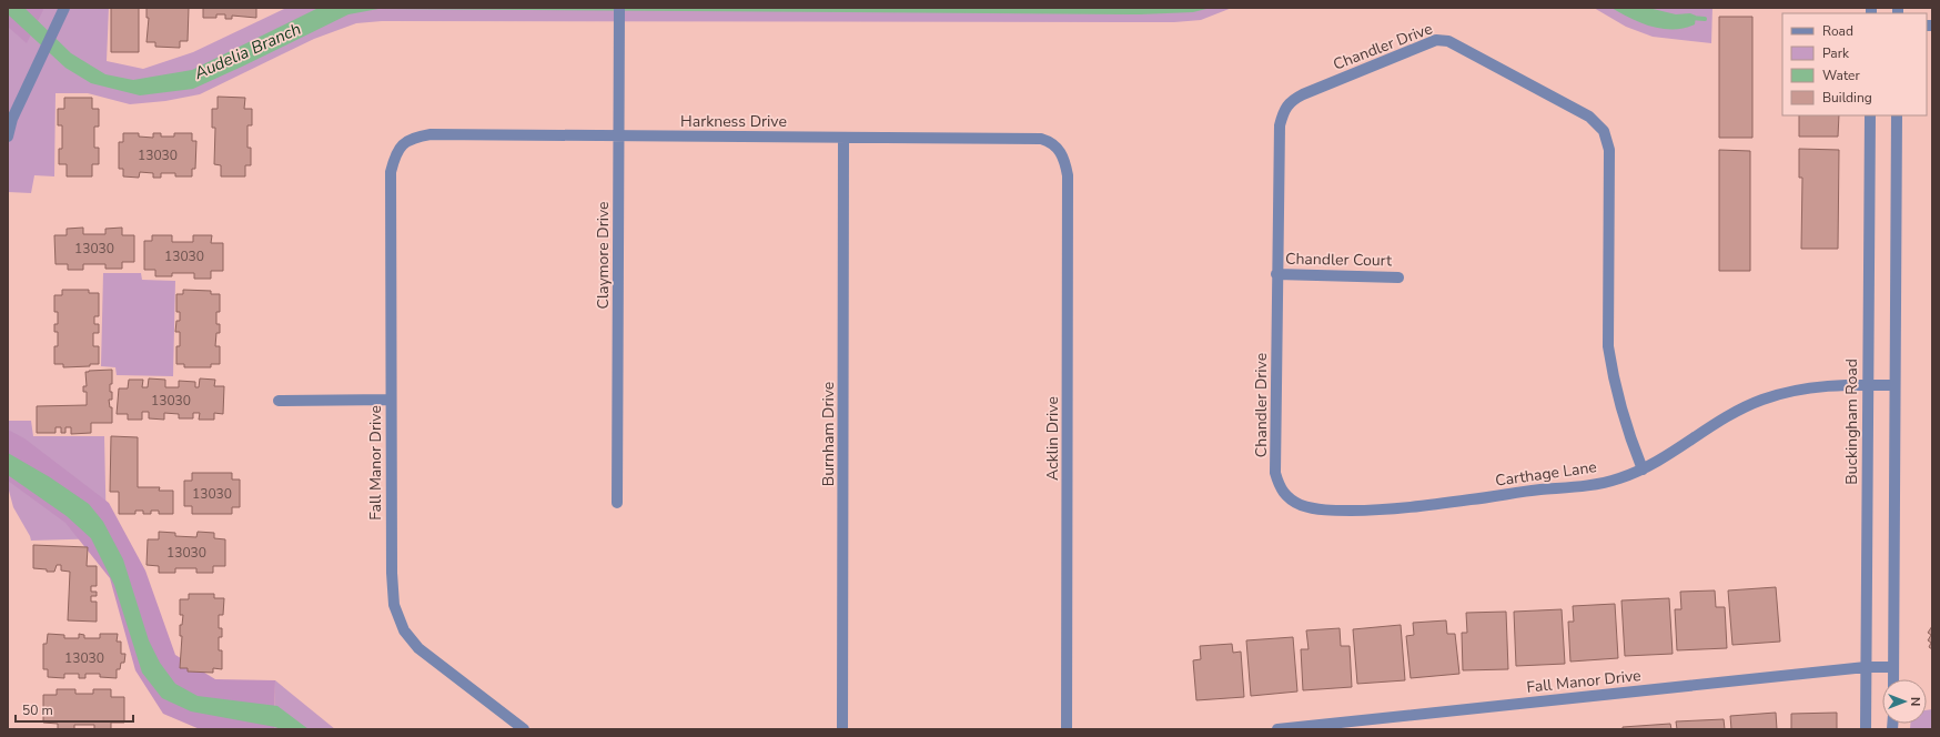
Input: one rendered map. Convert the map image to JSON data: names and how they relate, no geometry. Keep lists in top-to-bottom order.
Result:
{
  "streets": {
    "street": [
      "Chandler Drive",
      "Harkness Drive",
      "Claymore Drive",
      "Chandler Court",
      "Buckingham Road",
      "Burnham Drive",
      "Acklin Drive",
      "Fall Manor Drive",
      "Carthage Lane"
    ]
  },
  "crossings": [
    ["Chandler Drive", "Chandler Court"],
    ["Chandler Drive", "Carthage Lane"],
    ["Harkness Drive", "Claymore Drive"],
    ["Harkness Drive", "Burnham Drive"],
    ["Harkness Drive", "Acklin Drive"],
    ["Harkness Drive", "Fall Manor Drive"],
    ["Buckingham Road", "Fall Manor Drive"],
    ["Buckingham Road", "Carthage Lane"]
  ],
  "water": ["Audelia Branch"],
  "house_numbers": [
    "13030",
    "13030",
    "13030",
    "13030",
    "13030",
    "13030",
    "13030"
  ],
  "legend": [
    "Road",
    "Park",
    "Water",
    "Building"
  ],
  "scale_bar": "50 m",
  "north": "right"
}
